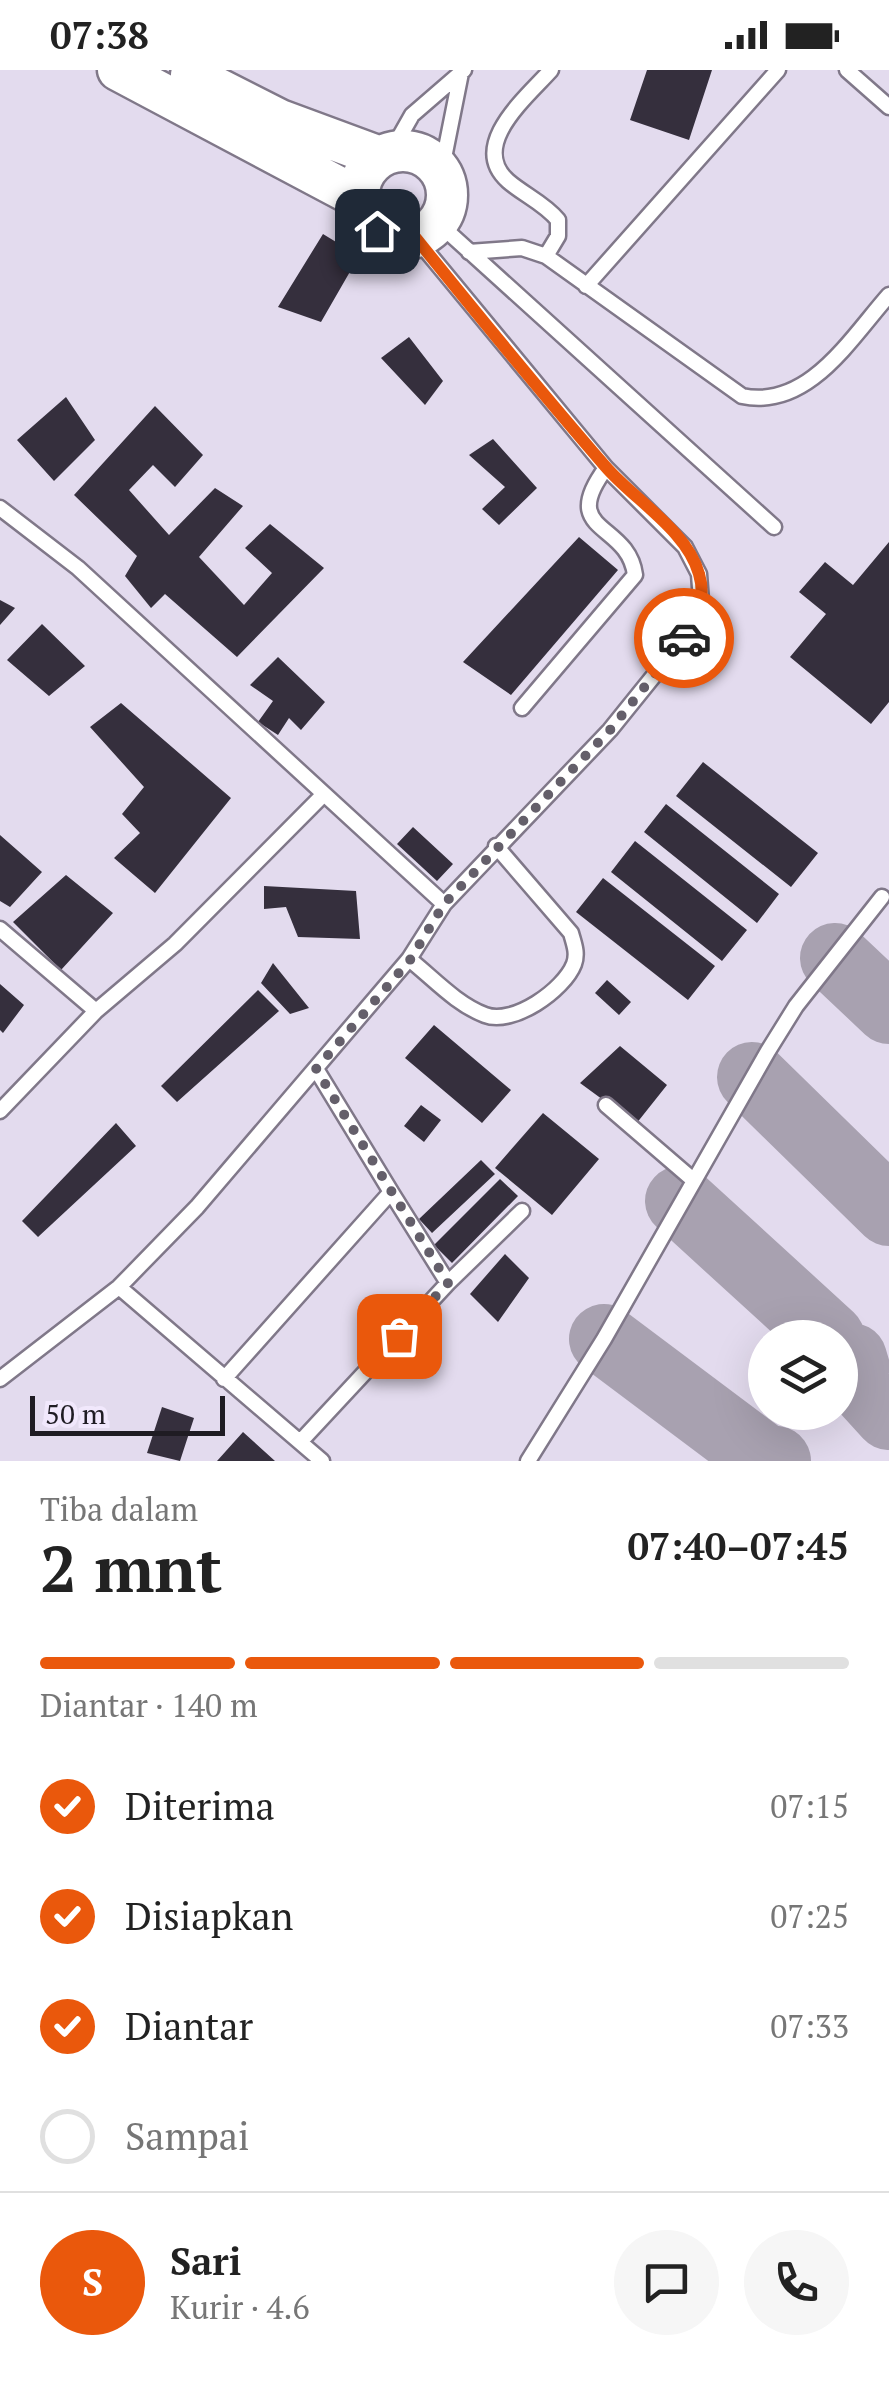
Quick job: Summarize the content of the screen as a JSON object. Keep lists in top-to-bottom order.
{
  "scale_bar": "50 m",
  "page": {
    "status": "07:38",
    "scale": "50 m",
    "heading": ["2 mnt", "Tiba dalam", "07:40–07:45"],
    "panel": ["Sari", "Kurir · 4.6"],
    "bar": "Diantar · 140 m",
    "list": [
      ["Diterima", "07:15"],
      ["Disiapkan", "07:25"],
      ["Diantar", "07:33"],
      "Sampai"
    ],
    "round": "S"
  }
}
